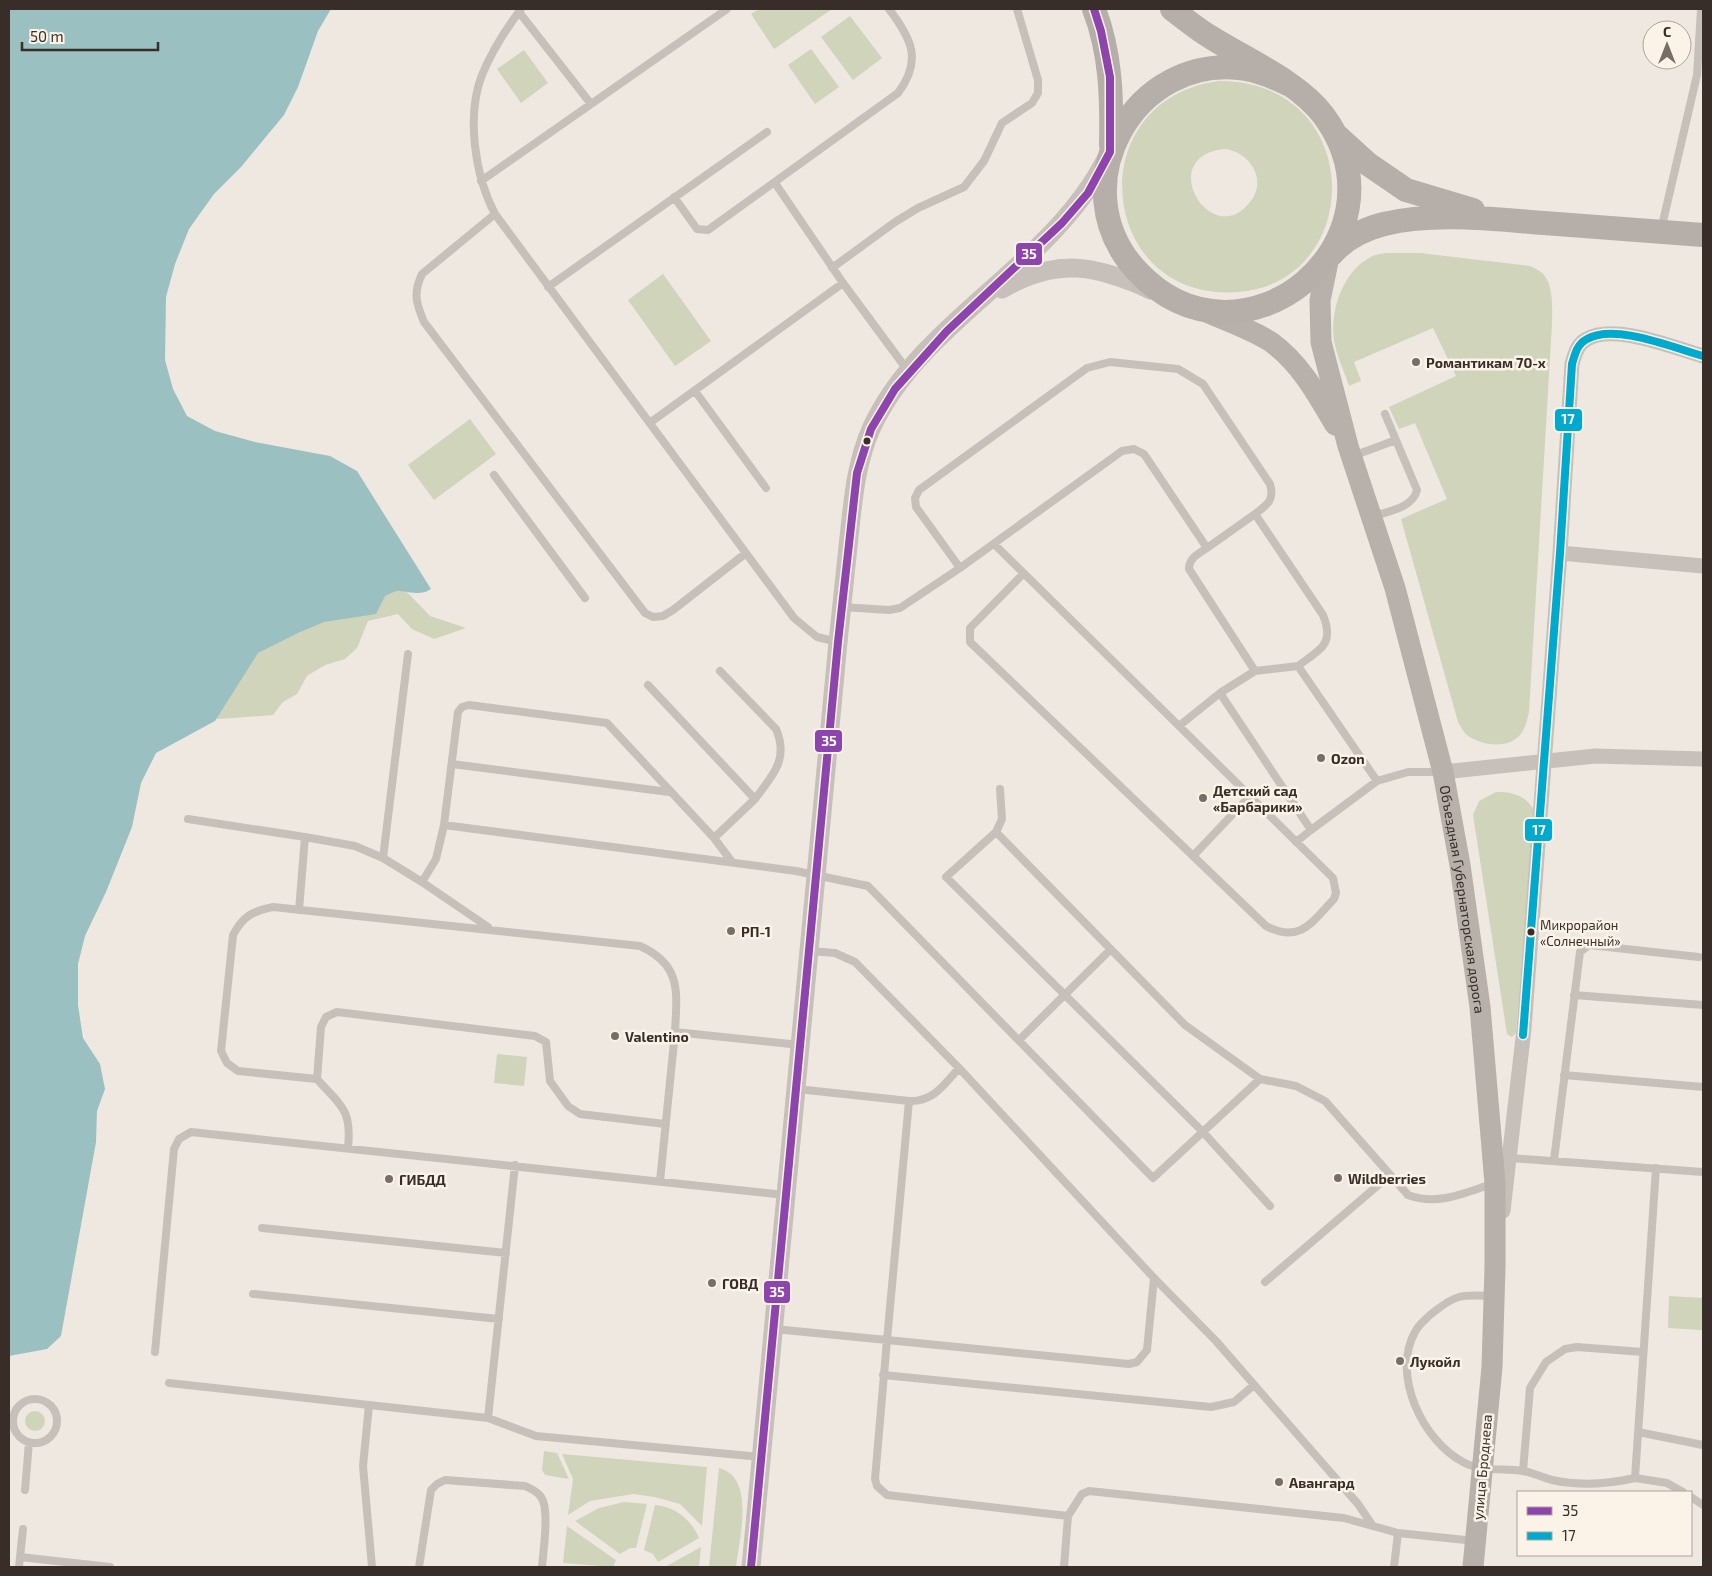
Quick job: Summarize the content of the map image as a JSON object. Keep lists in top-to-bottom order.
{
  "streets": {
    "main road": ["Объездная Губернаторская дорога", "улица Броднева"]
  },
  "crossings": [
    ["Объездная Губернаторская дорога", "улица Броднева"]
  ],
  "places": [
    "Романтикам 70-х",
    "Ozon",
    "Детский сад «Барбарики»",
    "РП-1",
    "Микрорайон «Солнечный»",
    "Valentino",
    "Wildberries",
    "ГИБДД",
    "ГОВД",
    "Лукойл",
    "Авангард"
  ],
  "lines": ["transit line 35", "transit line 17"],
  "legend": ["35", "17"],
  "scale_bar": "50 m",
  "north": "top"
}
